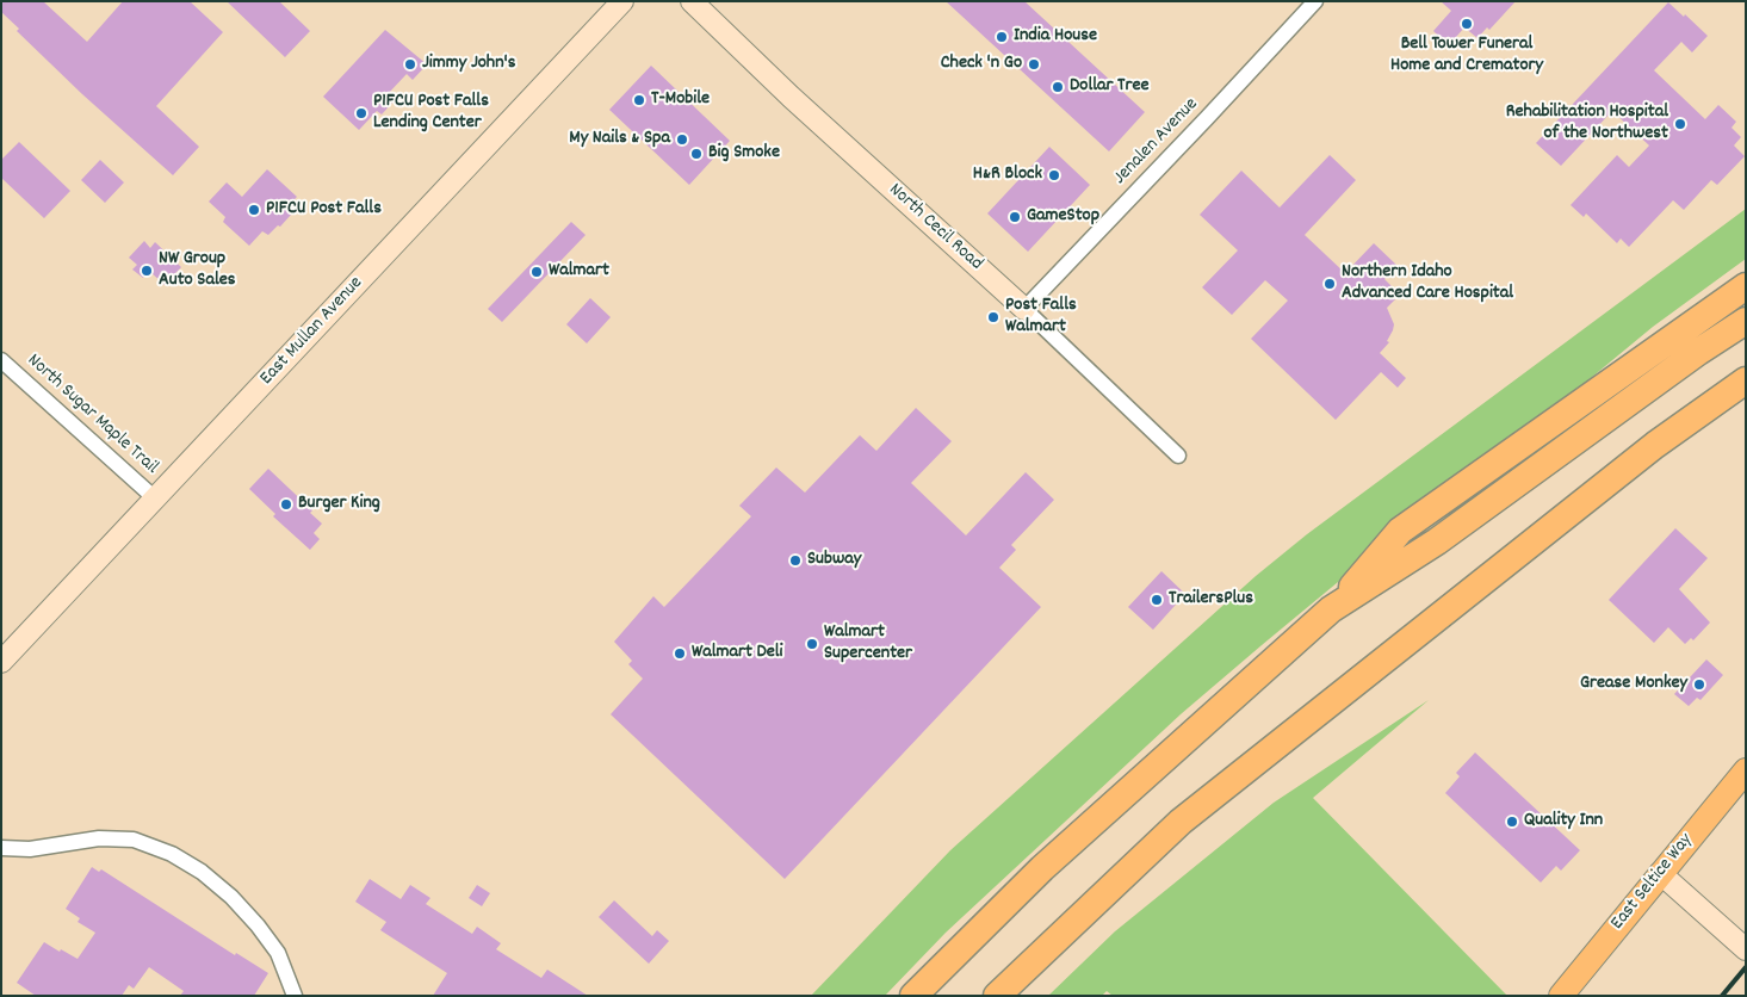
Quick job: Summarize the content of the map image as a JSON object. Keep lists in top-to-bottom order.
{
  "streets": {
    "main road": ["North Cecil Road", "East Mullan Avenue", "East Seltice Way"],
    "street": ["Jenalen Avenue", "North Sugar Maple Trail"]
  },
  "crossings": [
    ["Jenalen Avenue", "North Cecil Road"],
    ["East Mullan Avenue", "North Sugar Maple Trail"]
  ],
  "places": [
    "Bell Tower Funeral Home and Crematory",
    "India House",
    "Jimmy John's",
    "Check 'n Go",
    "Dollar Tree",
    "T-Mobile",
    "P1FCU Post Falls Lending Center",
    "Rehabilitation Hospital of the Northwest",
    "My Nails & Spa",
    "Big Smoke",
    "H&R Block",
    "P1FCU Post Falls",
    "GameStop",
    "NW Group Auto Sales",
    "Walmart",
    "Northern Idaho Advanced Care Hospital",
    "Post Falls Walmart",
    "Burger King",
    "Subway",
    "TrailersPlus",
    "Walmart Supercenter",
    "Walmart Deli",
    "Grease Monkey",
    "Quality Inn"
  ]
}
